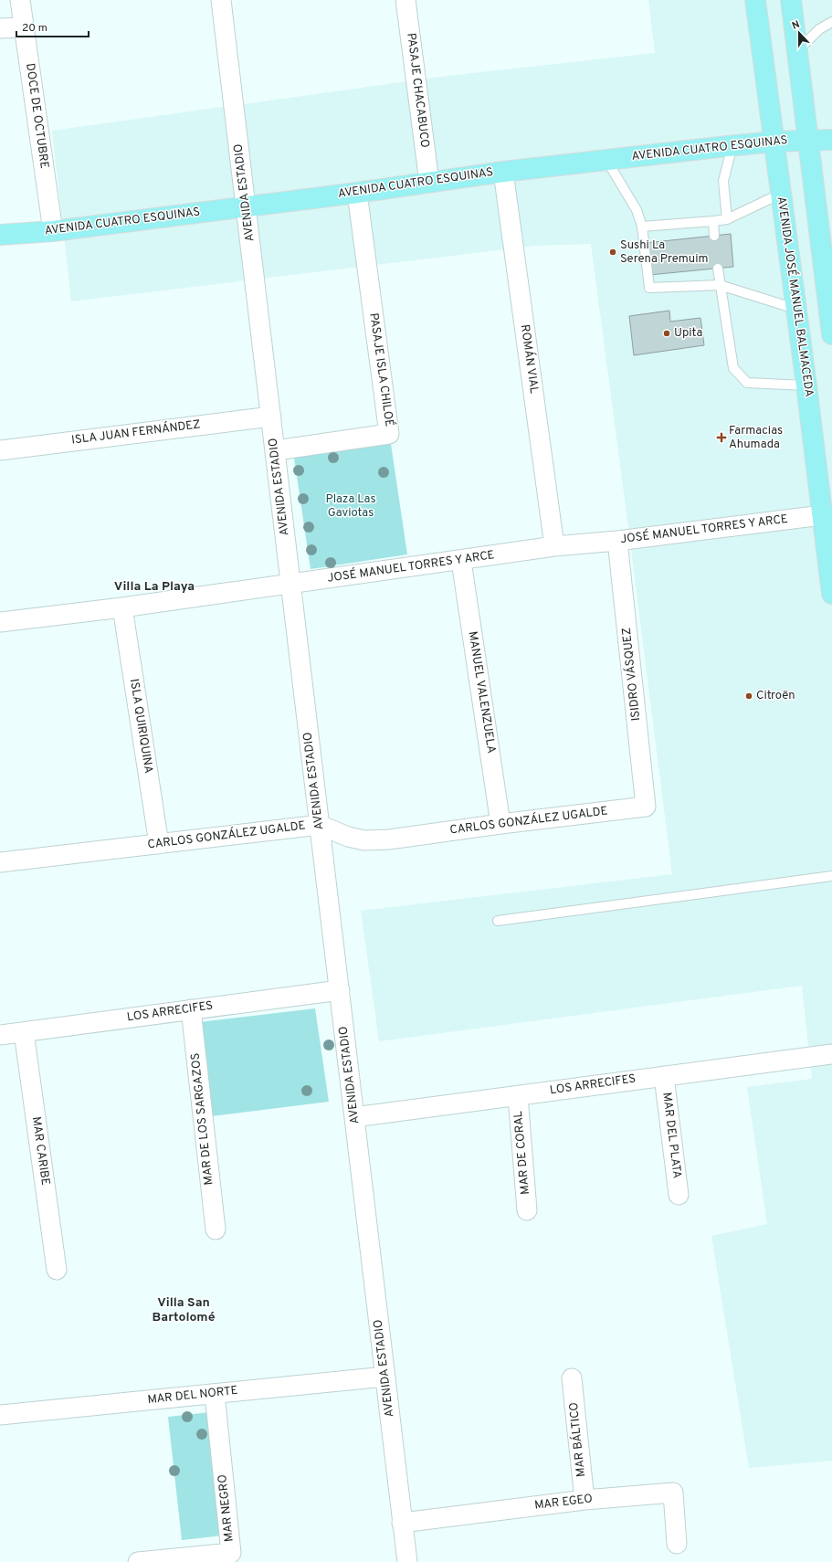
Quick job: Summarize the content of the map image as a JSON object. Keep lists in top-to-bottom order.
{
  "streets": {
    "main road": ["AVENIDA CUATRO ESQUINAS", "AVENIDA JOSÉ MANUEL BALMACEDA"],
    "street": [
      "PASAJE CHACABUCO",
      "DOCE DE OCTUBRE",
      "AVENIDA ESTADIO",
      "ROMÁN VIAL",
      "PASAJE ISLA CHILOÉ",
      "ISLA JUAN FERNÁNDEZ",
      "JOSÉ MANUEL TORRES Y ARCE",
      "ISIDRO VÁSQUEZ",
      "MANUEL VALENZUELA",
      "ISLA QUIRIQUINA",
      "CARLOS GONZÁLEZ UGALDE",
      "LOS ARRECIFES",
      "MAR DE LOS SARGAZOS",
      "MAR DEL PLATA",
      "MAR CARIBE",
      "MAR DE CORAL",
      "MAR DEL NORTE",
      "MAR BÁLTICO",
      "MAR EGEO",
      "MAR NEGRO"
    ]
  },
  "crossings": [
    ["PASAJE CHACABUCO", "AVENIDA CUATRO ESQUINAS"],
    ["DOCE DE OCTUBRE", "AVENIDA CUATRO ESQUINAS"],
    ["AVENIDA CUATRO ESQUINAS", "AVENIDA ESTADIO"],
    ["AVENIDA CUATRO ESQUINAS", "AVENIDA JOSÉ MANUEL BALMACEDA"],
    ["AVENIDA CUATRO ESQUINAS", "ROMÁN VIAL"],
    ["AVENIDA CUATRO ESQUINAS", "PASAJE ISLA CHILOÉ"],
    ["AVENIDA ESTADIO", "PASAJE ISLA CHILOÉ"],
    ["AVENIDA ESTADIO", "ISLA JUAN FERNÁNDEZ"],
    ["AVENIDA ESTADIO", "JOSÉ MANUEL TORRES Y ARCE"],
    ["AVENIDA ESTADIO", "CARLOS GONZÁLEZ UGALDE"],
    ["AVENIDA ESTADIO", "LOS ARRECIFES"],
    ["AVENIDA ESTADIO", "MAR DEL NORTE"],
    ["AVENIDA ESTADIO", "MAR EGEO"],
    ["AVENIDA JOSÉ MANUEL BALMACEDA", "JOSÉ MANUEL TORRES Y ARCE"],
    ["ROMÁN VIAL", "JOSÉ MANUEL TORRES Y ARCE"],
    ["JOSÉ MANUEL TORRES Y ARCE", "ISIDRO VÁSQUEZ"],
    ["JOSÉ MANUEL TORRES Y ARCE", "MANUEL VALENZUELA"],
    ["JOSÉ MANUEL TORRES Y ARCE", "ISLA QUIRIQUINA"],
    ["ISIDRO VÁSQUEZ", "CARLOS GONZÁLEZ UGALDE"],
    ["MANUEL VALENZUELA", "CARLOS GONZÁLEZ UGALDE"],
    ["ISLA QUIRIQUINA", "CARLOS GONZÁLEZ UGALDE"],
    ["LOS ARRECIFES", "MAR DE LOS SARGAZOS"],
    ["LOS ARRECIFES", "MAR DEL PLATA"],
    ["LOS ARRECIFES", "MAR CARIBE"],
    ["LOS ARRECIFES", "MAR DE CORAL"],
    ["MAR DEL NORTE", "MAR NEGRO"],
    ["MAR BÁLTICO", "MAR EGEO"]
  ],
  "districts": ["Villa La Playa", "Villa San Bartolomé"],
  "parks": ["Plaza Las Gaviotas"],
  "places": {
    "other": ["Sushi La Serena Premuim", "Upita", "Citroën"],
    "health": ["Farmacias Ahumada"]
  },
  "scale_bar": "20 m",
  "north": "top"
}
